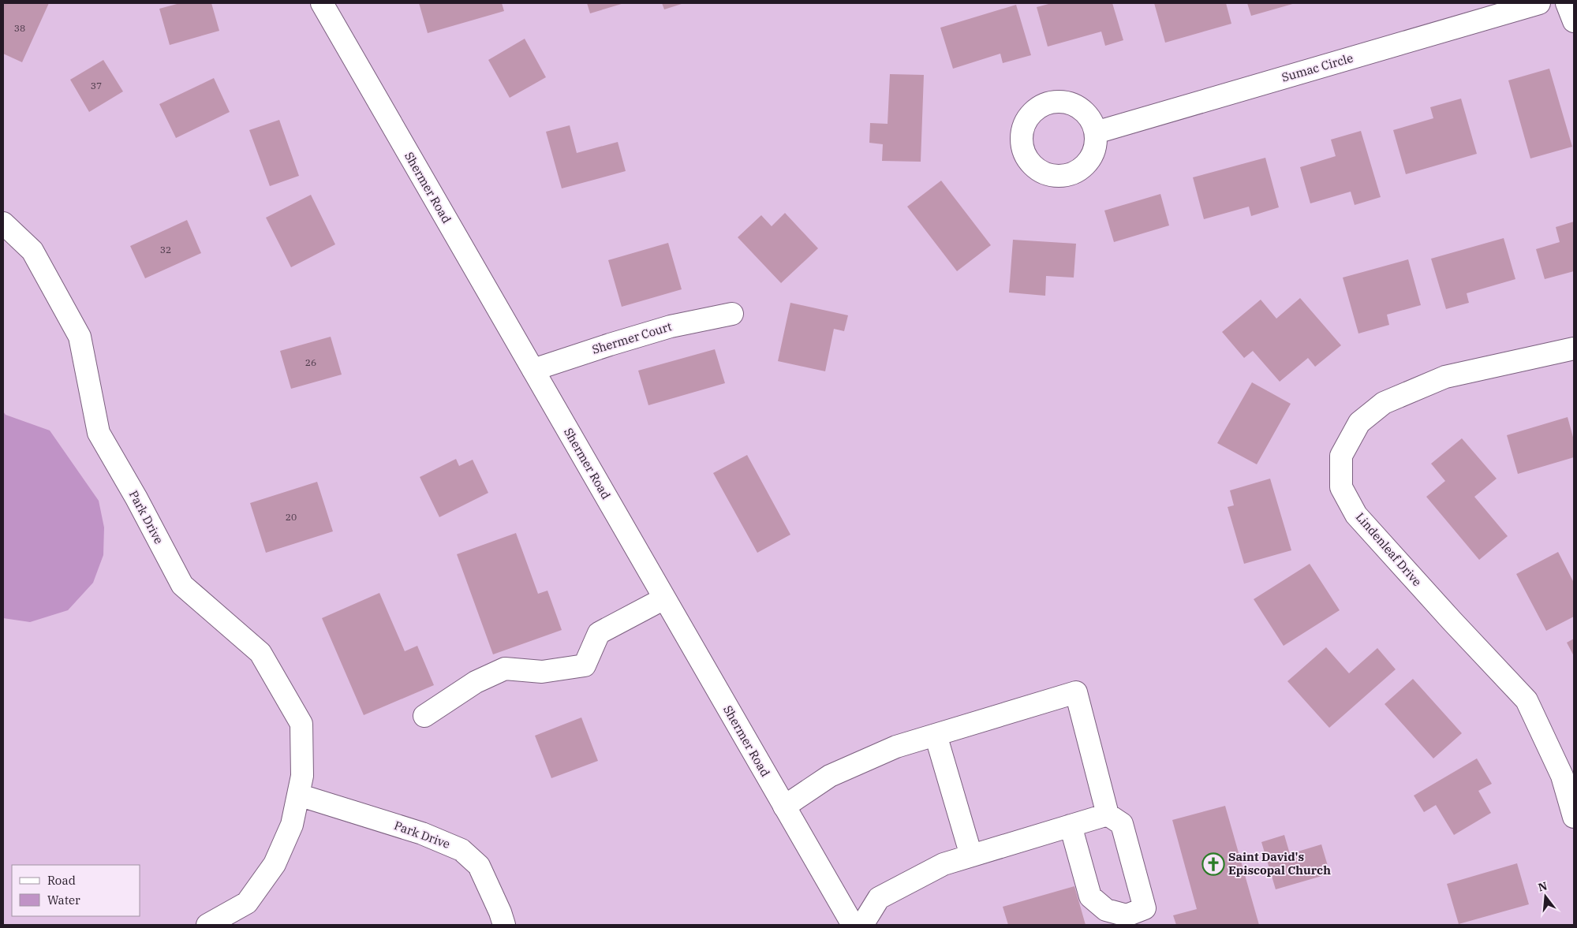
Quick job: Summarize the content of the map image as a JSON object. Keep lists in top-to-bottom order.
{
  "streets": {
    "street": [
      "Sumac Circle",
      "Shermer Road",
      "Shermer Court",
      "Park Drive",
      "Lindenleaf Drive"
    ]
  },
  "crossings": [
    ["Shermer Road", "Shermer Court"]
  ],
  "places": {
    "church": ["Saint David's Episcopal Church"]
  },
  "house_numbers": [
    "38",
    "37",
    "32",
    "26",
    "20"
  ],
  "legend": ["Road", "Water"],
  "north": "top"
}
